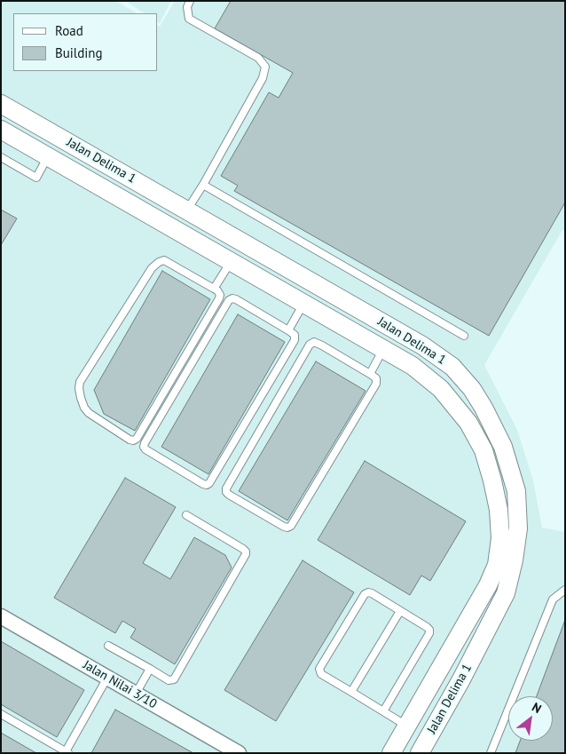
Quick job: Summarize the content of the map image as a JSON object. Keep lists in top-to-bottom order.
{
  "streets": {
    "street": ["Jalan Delima 1", "Jalan Nilai 3/10"]
  },
  "legend": ["Road", "Building"],
  "north": "top right"
}
